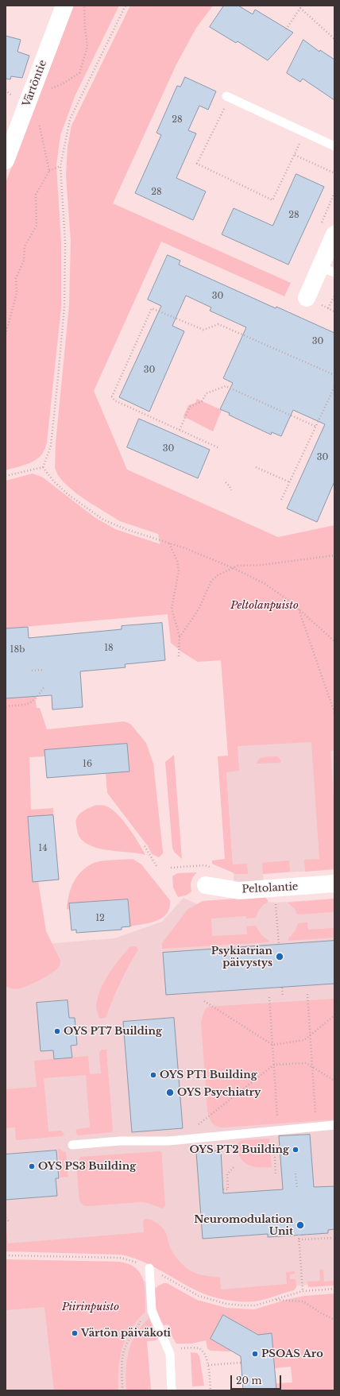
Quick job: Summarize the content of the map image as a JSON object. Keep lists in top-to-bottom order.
{
  "streets": {
    "street": ["Värtöntie", "Peltolantie"]
  },
  "parks": ["Peltolanpuisto", "Piirinpuisto"],
  "places": [
    "Psykiatrian päivystys",
    "OYS PT7 Building",
    "OYS PT1 Building",
    "OYS Psychiatry",
    "OYS PT2 Building",
    "OYS PS3 Building",
    "Neuromodulation Unit",
    "Värtön päiväkoti",
    "PSOAS Aro"
  ],
  "house_numbers": [
    "28",
    "28",
    "28",
    "30",
    "30",
    "30",
    "30",
    "30",
    "18",
    "18b",
    "16",
    "14",
    "12"
  ],
  "scale_bar": "20 m"
}
